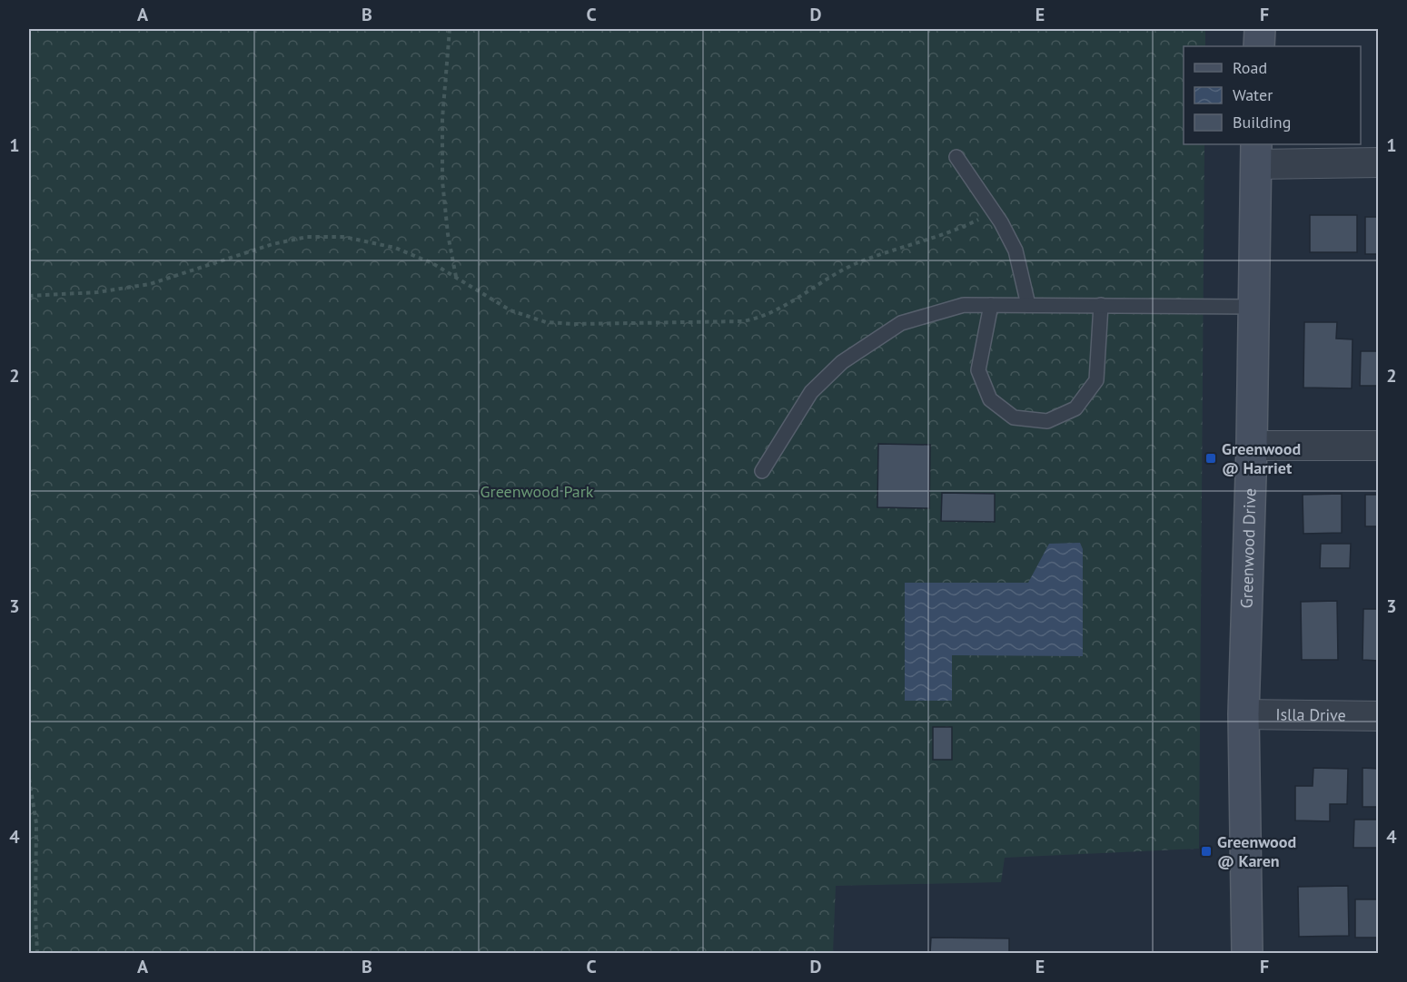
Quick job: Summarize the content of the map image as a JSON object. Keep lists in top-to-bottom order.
{
  "streets": {
    "main road": ["Greenwood Drive"],
    "street": ["Islla Drive"]
  },
  "crossings": [
    ["Greenwood Drive", "Islla Drive"]
  ],
  "parks": ["Greenwood Park"],
  "places": {
    "transit": ["Greenwood @ Harriet", "Greenwood @ Karen"]
  },
  "legend": ["Road", "Water", "Building"],
  "grid": {
    "columns": [
      "A",
      "B",
      "C",
      "D",
      "E",
      "F"
    ],
    "rows": [
      "1",
      "2",
      "3",
      "4"
    ]
  }
}
